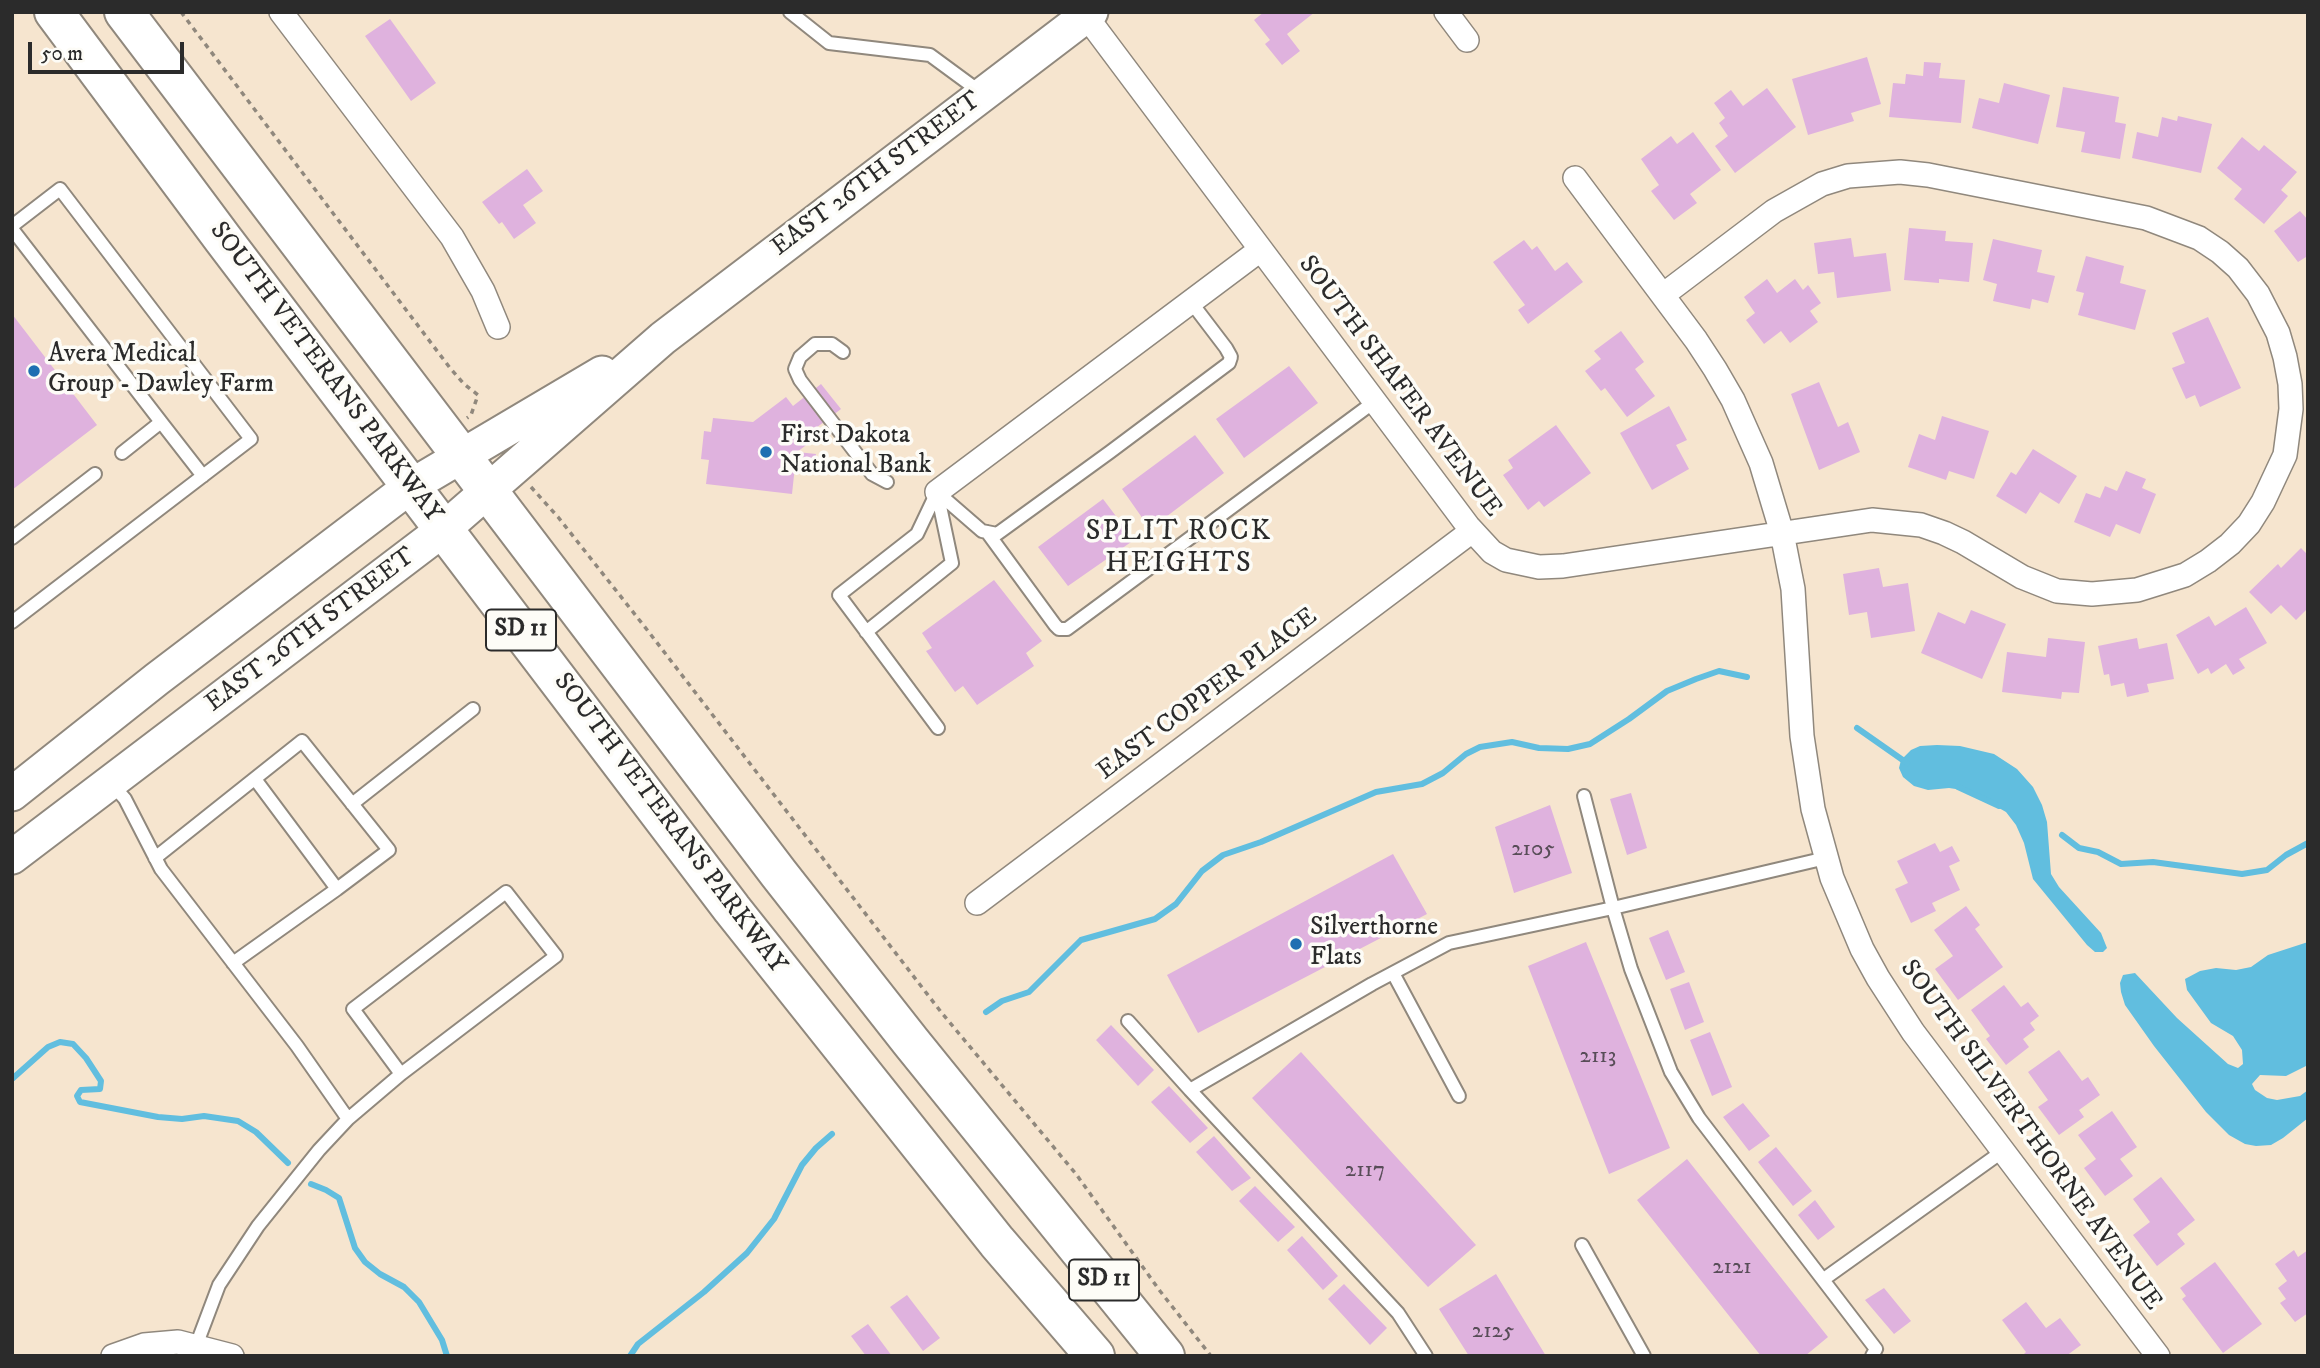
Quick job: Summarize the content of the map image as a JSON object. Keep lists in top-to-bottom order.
{
  "streets": {
    "highway": ["SOUTH VETERANS PARKWAY", "SD 11"],
    "main road": ["EAST 26TH STREET"],
    "street": ["SOUTH SHAFER AVENUE", "EAST COPPER PLACE", "SOUTH SILVERTHORNE AVENUE"]
  },
  "crossings": [
    ["EAST 26TH STREET", "SOUTH VETERANS PARKWAY"],
    ["EAST 26TH STREET", "SOUTH SHAFER AVENUE"],
    ["EAST 26TH STREET", "SD 11"],
    ["SOUTH SHAFER AVENUE", "EAST COPPER PLACE"],
    ["SOUTH SHAFER AVENUE", "SOUTH SILVERTHORNE AVENUE"]
  ],
  "districts": ["SPLIT ROCK HEIGHTS"],
  "places": ["Avera Medical Group - Dawley Farm", "First Dakota National Bank", "Silverthorne Flats"],
  "house_numbers": [
    "2105",
    "2113",
    "2117",
    "2121",
    "2125"
  ],
  "scale_bar": "50 m"
}
